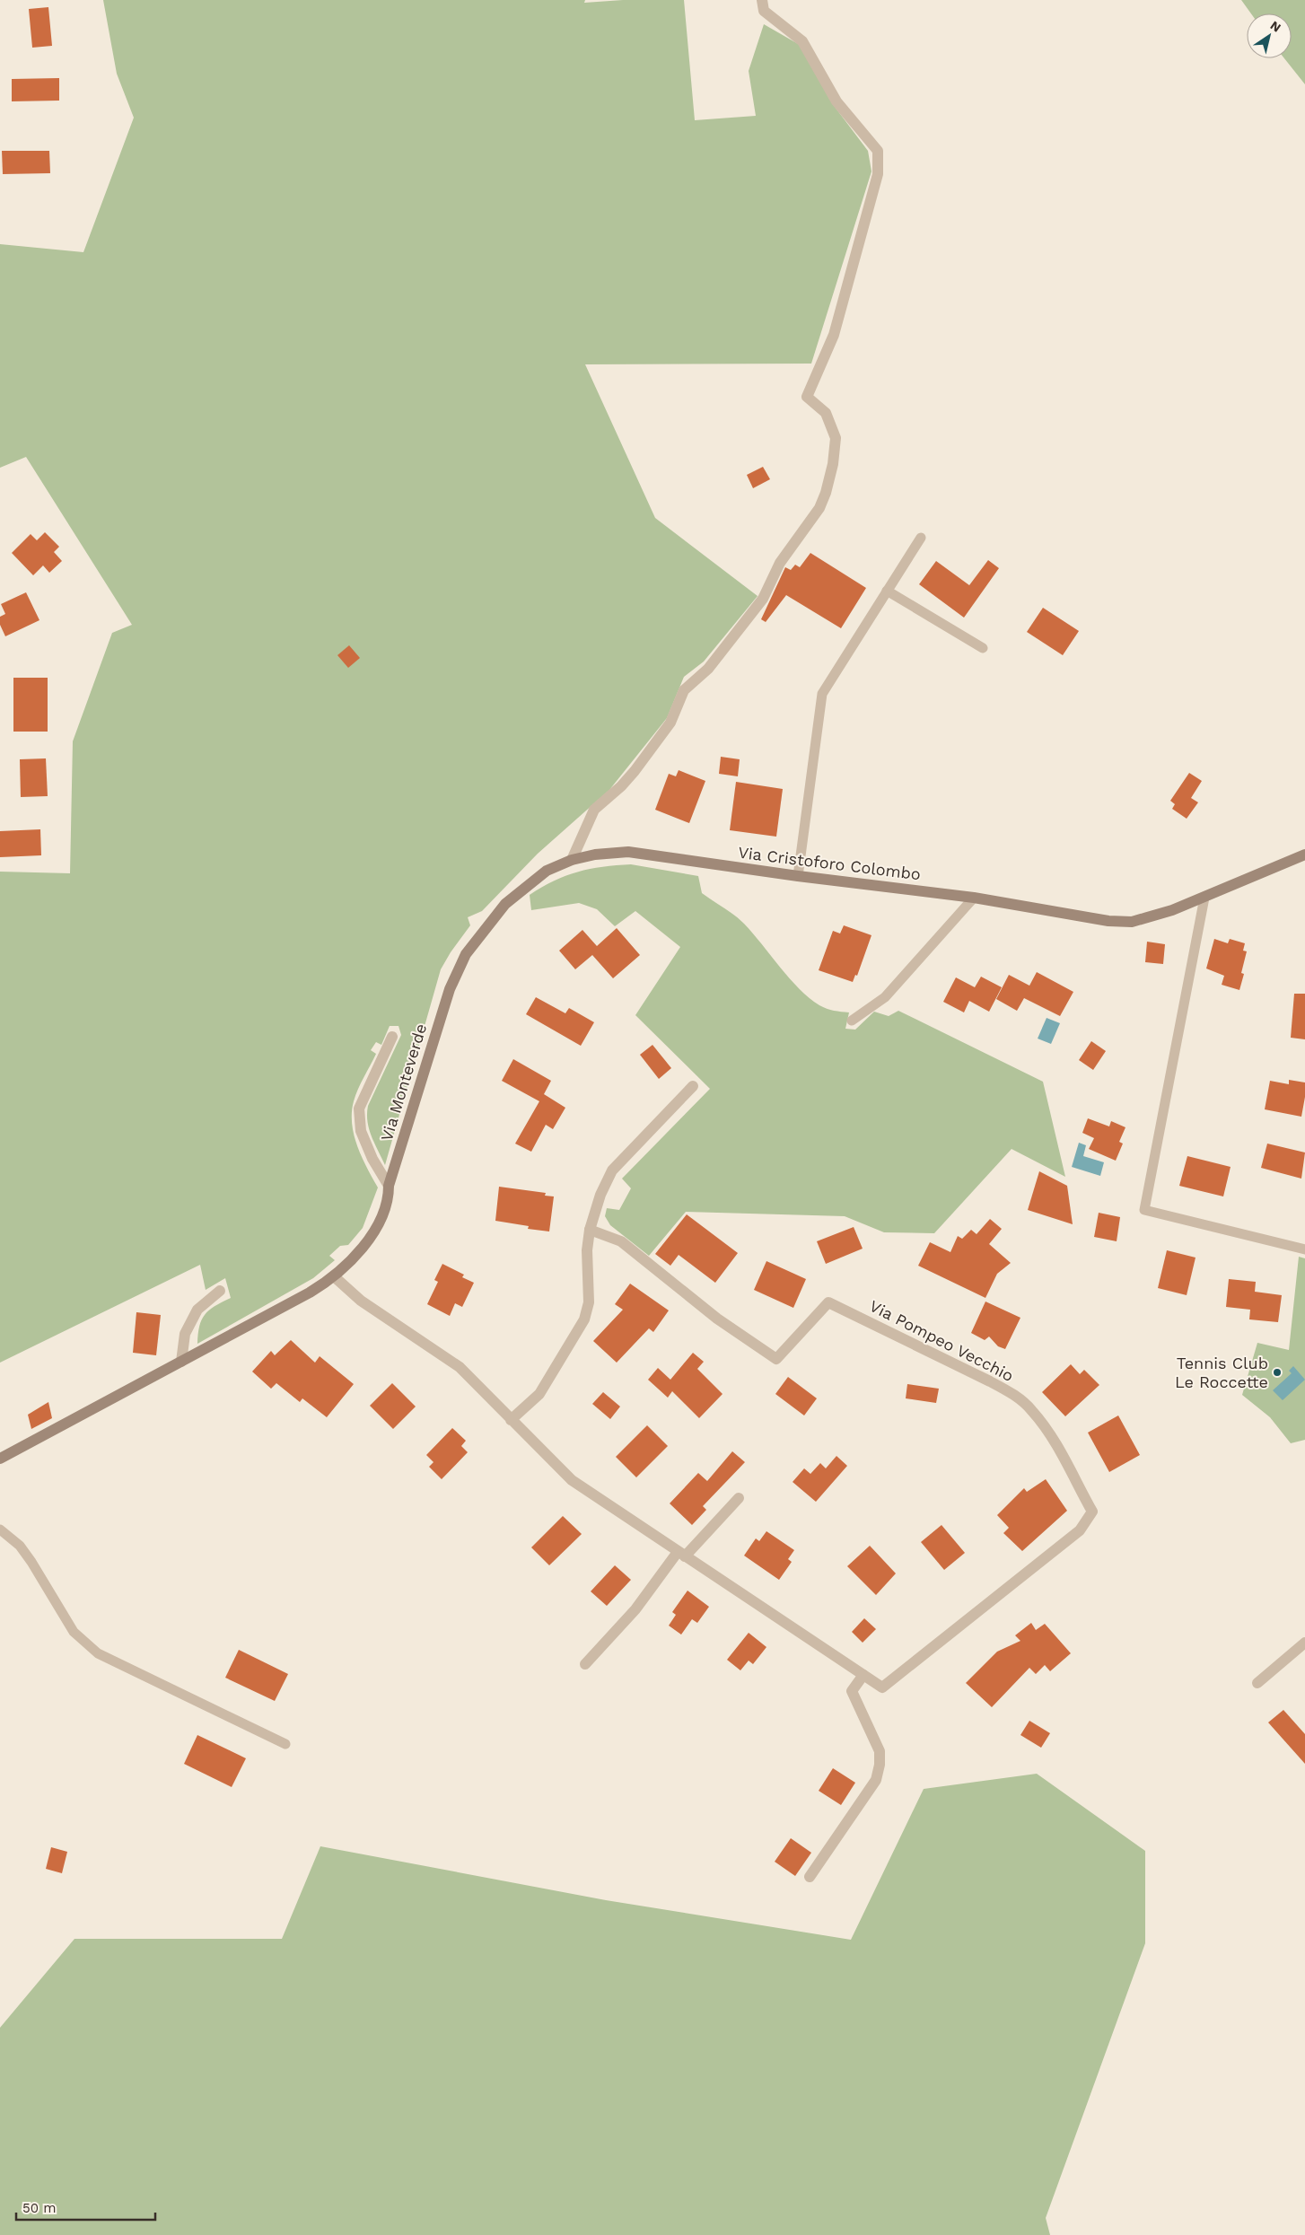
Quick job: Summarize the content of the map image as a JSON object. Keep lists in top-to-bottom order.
{
  "streets": {
    "street": ["Via Cristoforo Colombo", "Via Monteverde", "Via Pompeo Vecchio"]
  },
  "crossings": [
    ["Via Cristoforo Colombo", "Via Monteverde"],
    ["Via Monteverde", "Via Pompeo Vecchio"]
  ],
  "places": ["Tennis Club Le Roccette"],
  "scale_bar": "50 m",
  "north": "top right"
}
